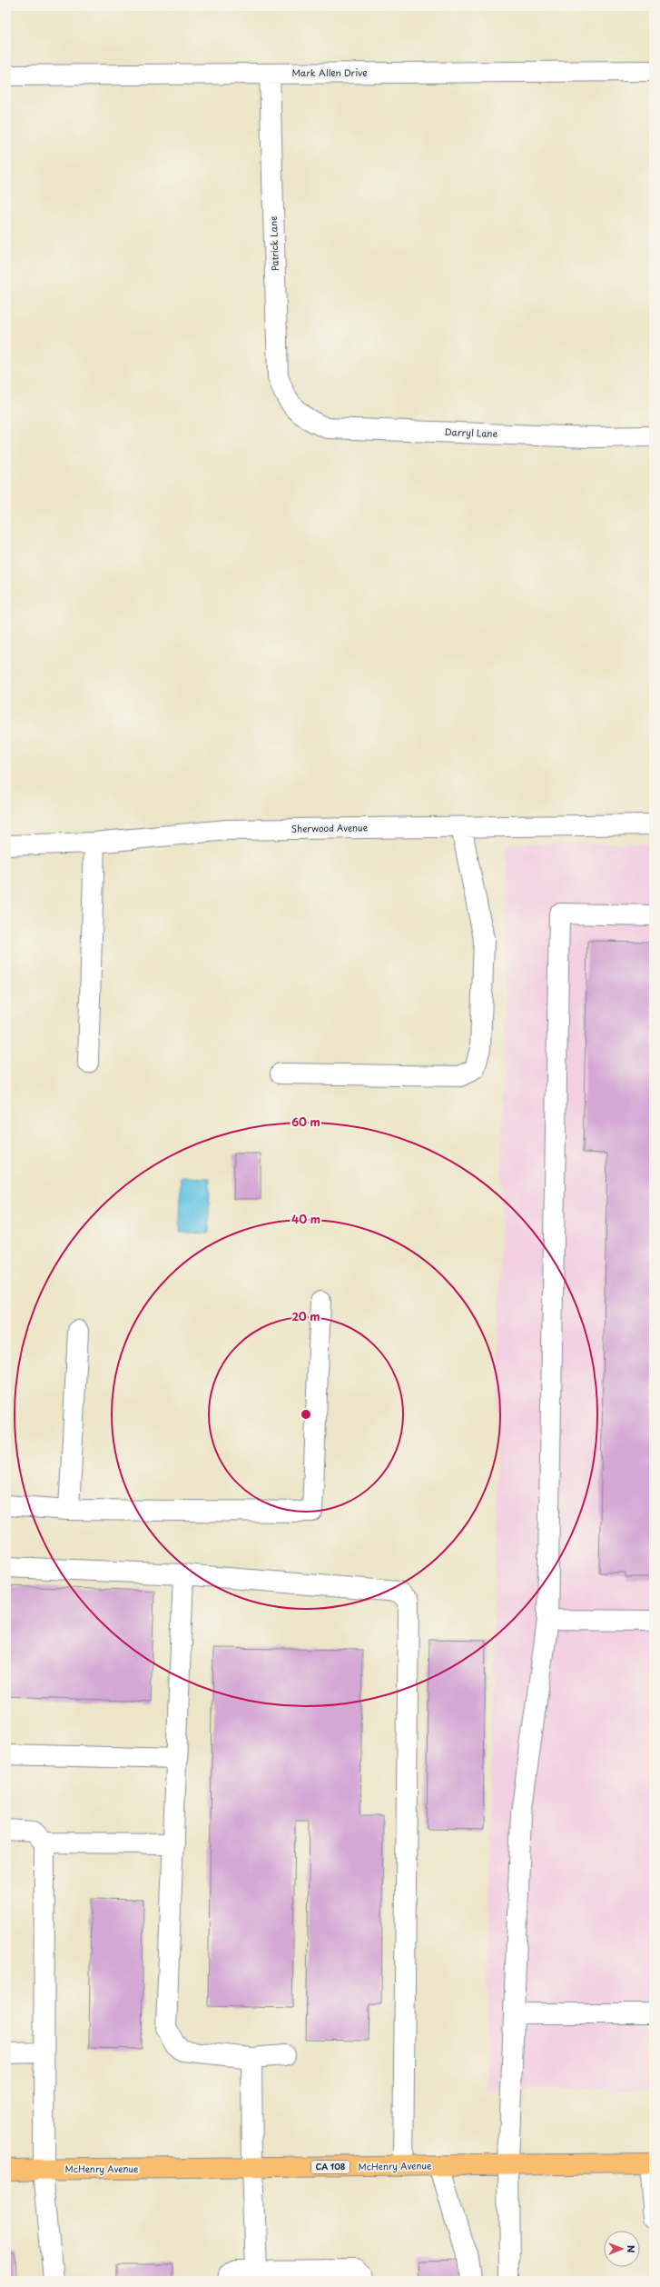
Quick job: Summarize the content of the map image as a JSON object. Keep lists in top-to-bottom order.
{
  "streets": {
    "main road": ["McHenry Avenue", "CA 108"],
    "street": [
      "Mark Allen Drive",
      "Patrick Lane",
      "Darryl Lane",
      "Sherwood Avenue"
    ]
  },
  "crossings": [
    ["Mark Allen Drive", "Patrick Lane"],
    ["Patrick Lane", "Darryl Lane"]
  ],
  "north": "right",
  "rings": ["60 m", "40 m", "20 m"]
}
